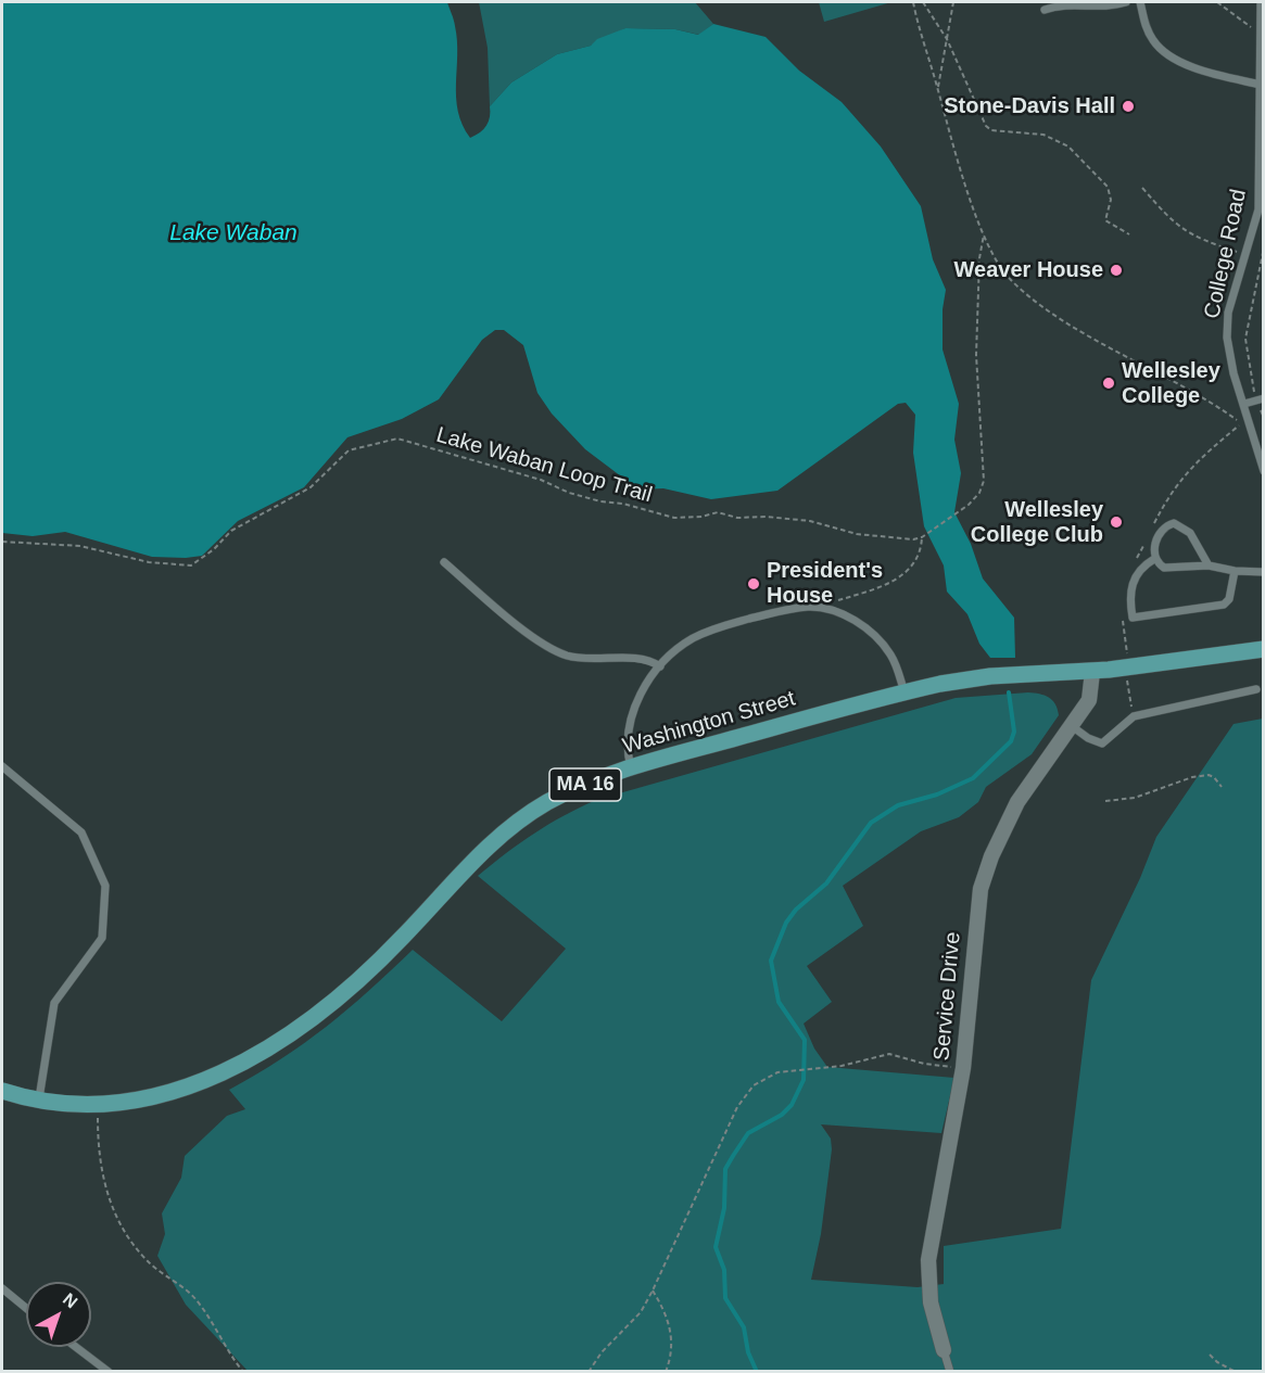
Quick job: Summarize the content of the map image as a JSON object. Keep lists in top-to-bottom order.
{
  "streets": {
    "main road": ["Washington Street", "MA 16"],
    "street": ["Service Drive"],
    "lane": ["College Road"],
    "path": ["Lake Waban Loop Trail"]
  },
  "crossings": [
    ["Washington Street", "Service Drive"]
  ],
  "water": ["Lake Waban"],
  "places": [
    "Stone-Davis Hall",
    "Weaver House",
    "Wellesley College",
    "Wellesley College Club",
    "President's House"
  ],
  "north": "top right"
}
